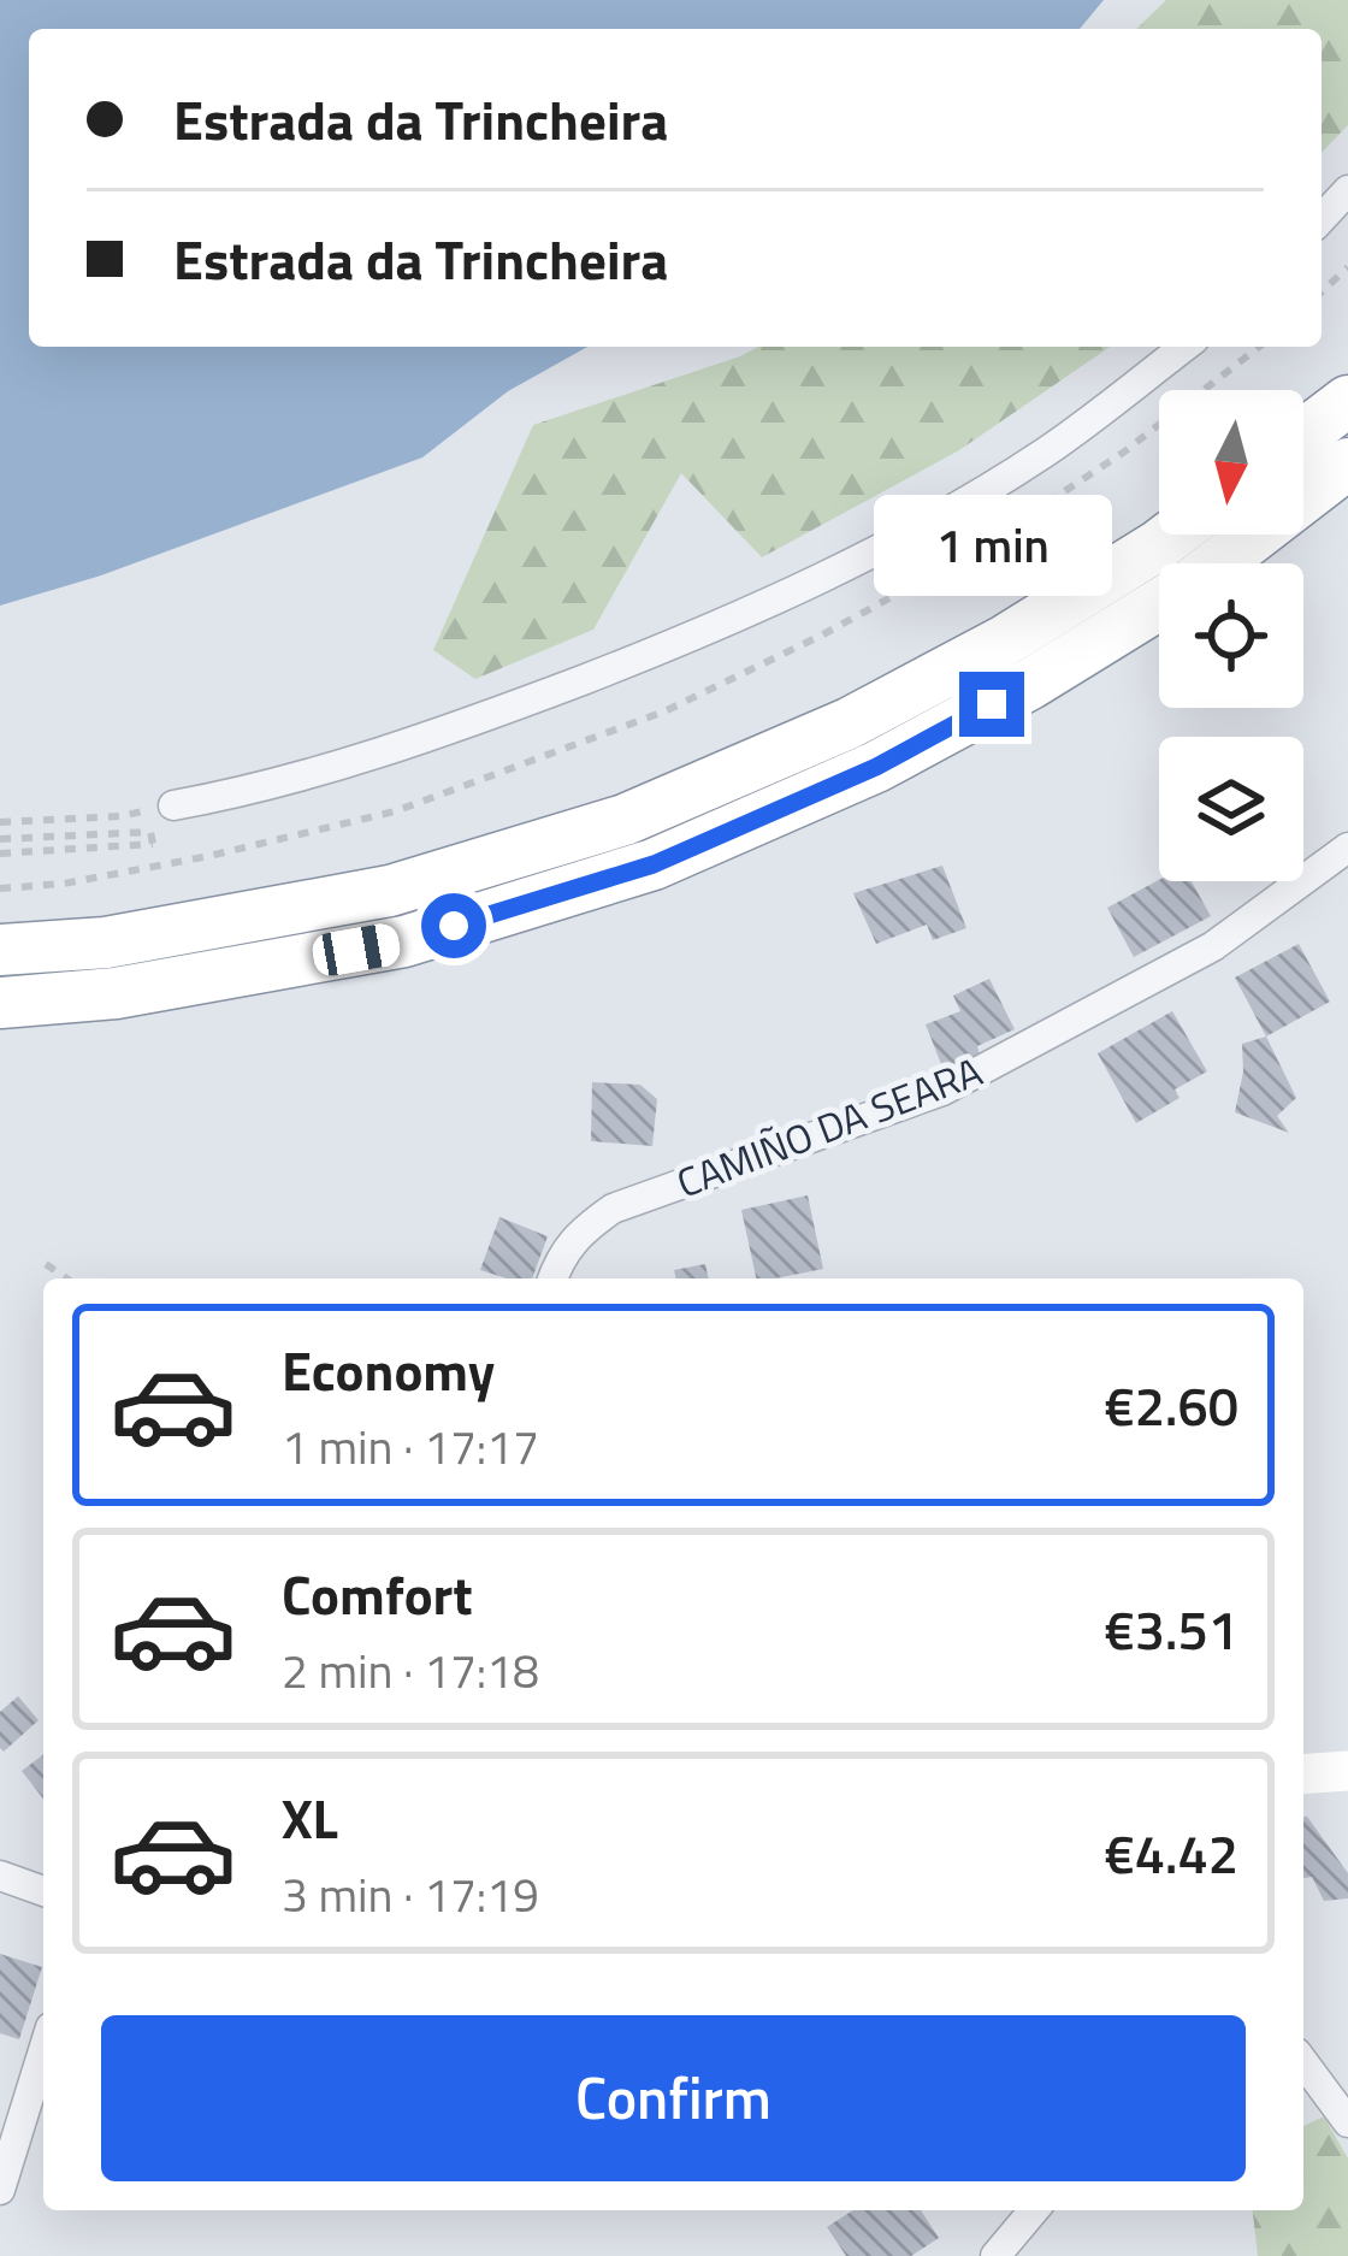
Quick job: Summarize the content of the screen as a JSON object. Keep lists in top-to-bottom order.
{
  "streets": {
    "street": ["CAMIÑO DA SEARA"]
  },
  "north": "bottom",
  "page": {
    "banner": ["Estrada da Trincheira", "Estrada da Trincheira"],
    "bubble": "1 min",
    "list": [
      {
        "name": "Economy",
        "note": "1 min · 17:17",
        "value": "€2.60"
      },
      {
        "name": "Comfort",
        "note": "2 min · 17:18",
        "value": "€3.51"
      },
      {
        "name": "XL",
        "note": "3 min · 17:19",
        "value": "€4.42"
      }
    ],
    "buttons": "Confirm"
  }
}
